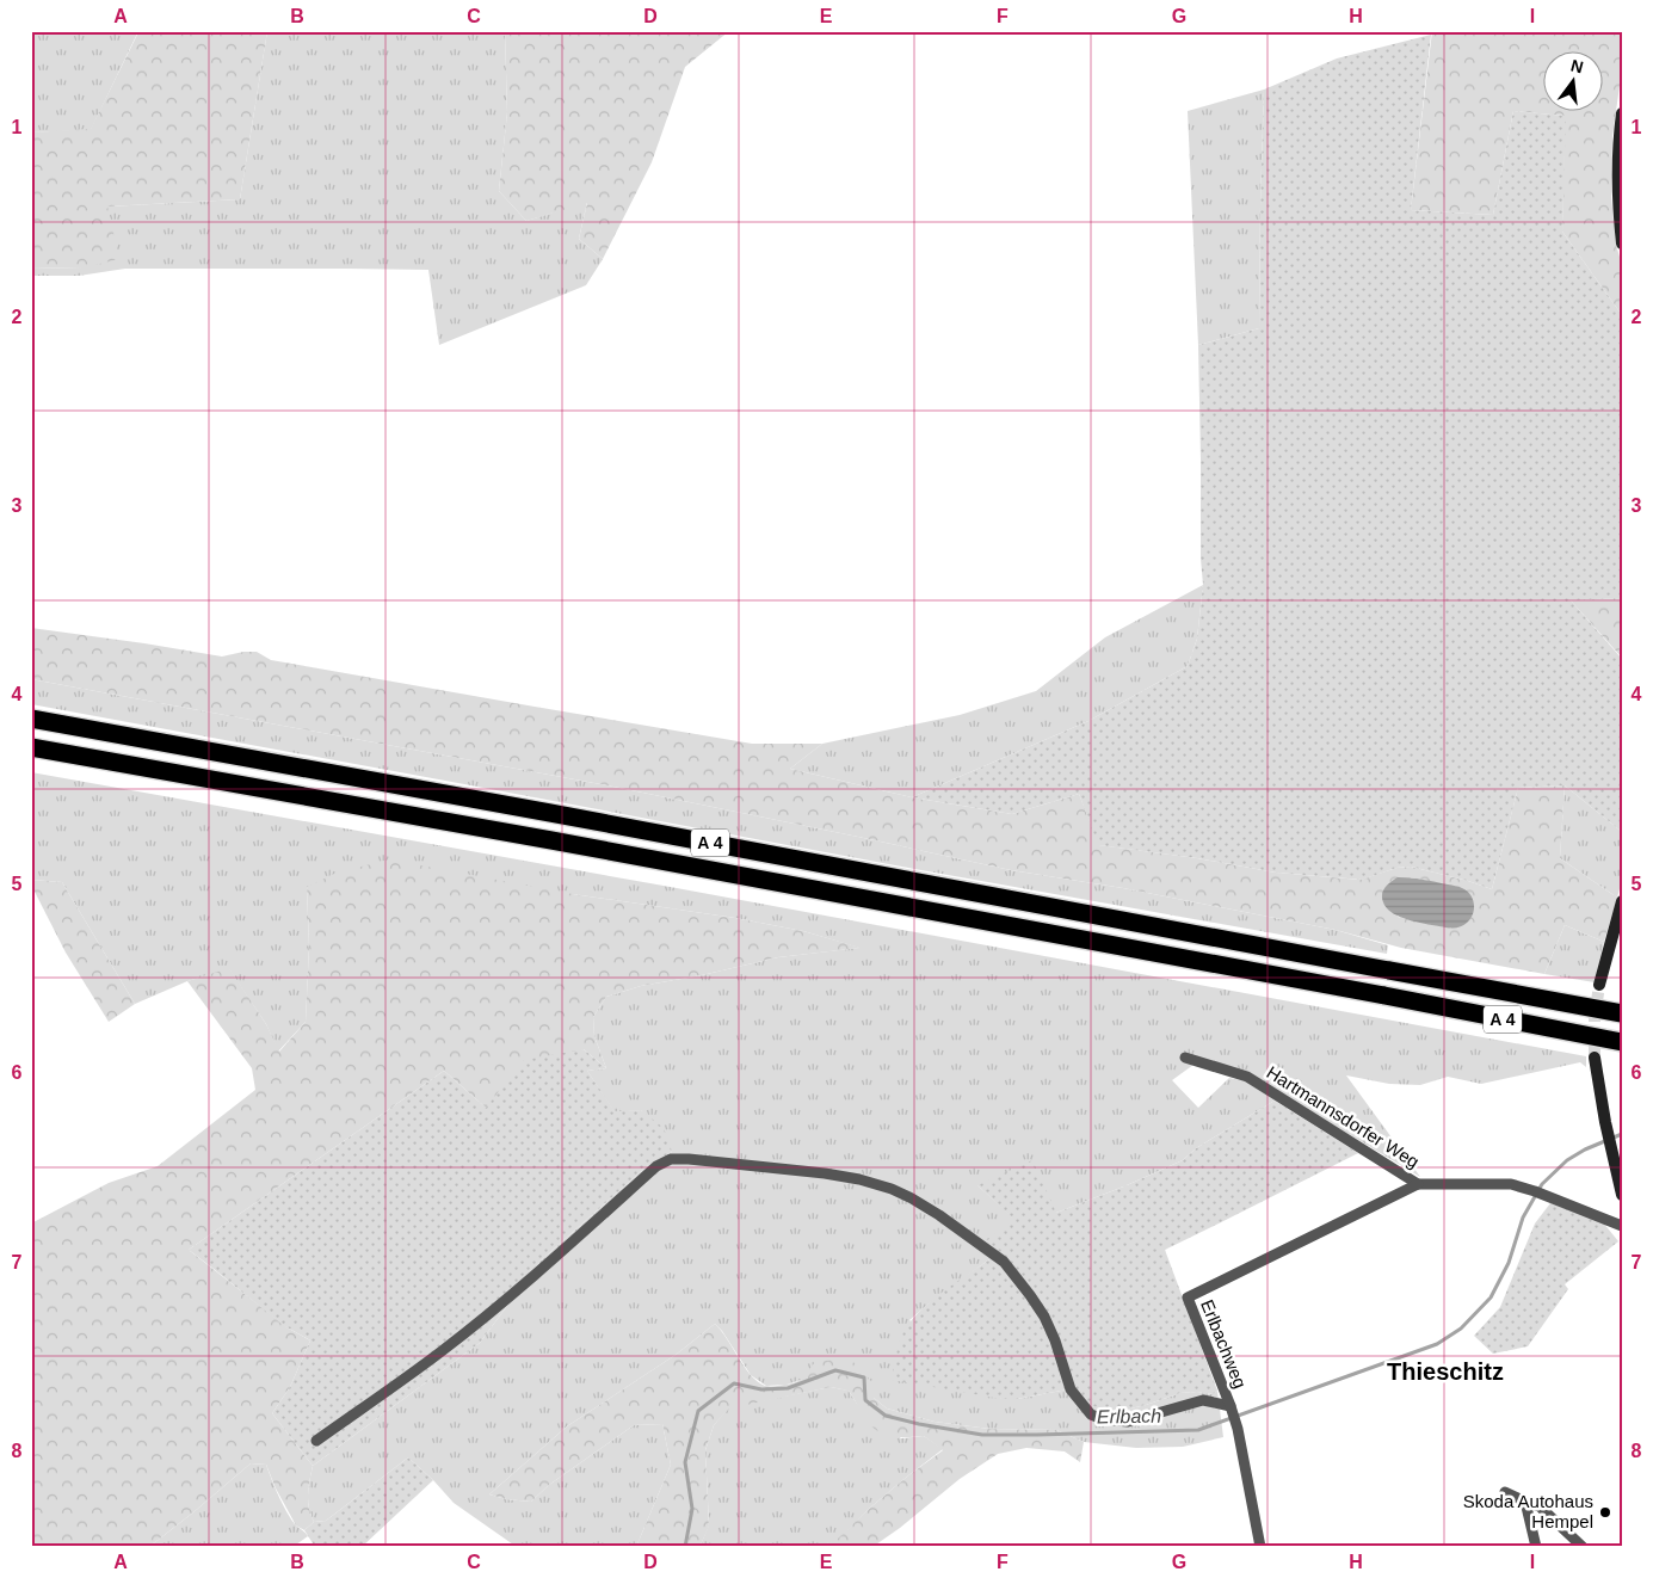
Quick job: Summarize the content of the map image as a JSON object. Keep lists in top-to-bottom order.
{
  "streets": {
    "highway": ["A 4"],
    "street": ["Hartmannsdorfer Weg", "Erlbachweg"]
  },
  "crossings": [
    ["Hartmannsdorfer Weg", "Erlbachweg"]
  ],
  "districts": ["Thieschitz"],
  "water": ["Erlbach"],
  "places": ["Skoda Autohaus Hempel"],
  "north": "top",
  "grid": {
    "columns": [
      "A",
      "B",
      "C",
      "D",
      "E",
      "F",
      "G",
      "H",
      "I"
    ],
    "rows": [
      "1",
      "2",
      "3",
      "4",
      "5",
      "6",
      "7",
      "8"
    ]
  }
}
